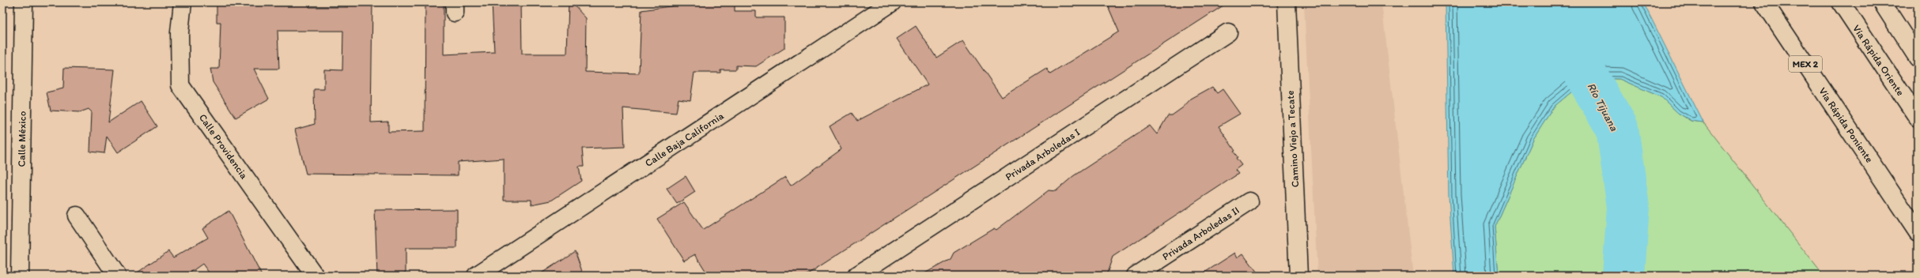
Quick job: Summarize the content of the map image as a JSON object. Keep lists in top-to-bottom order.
{
  "streets": {
    "main road": [
      "Vía Rápida Oriente",
      "MEX 2",
      "Vía Rápida Poniente",
      "Calle México",
      "Calle Baja California",
      "Camino Viejo a Tecate",
      "Calle Providencia",
      "Privada Arboledas I",
      "Privada Arboledas II"
    ]
  },
  "water": ["Río Tijuana"]
}
